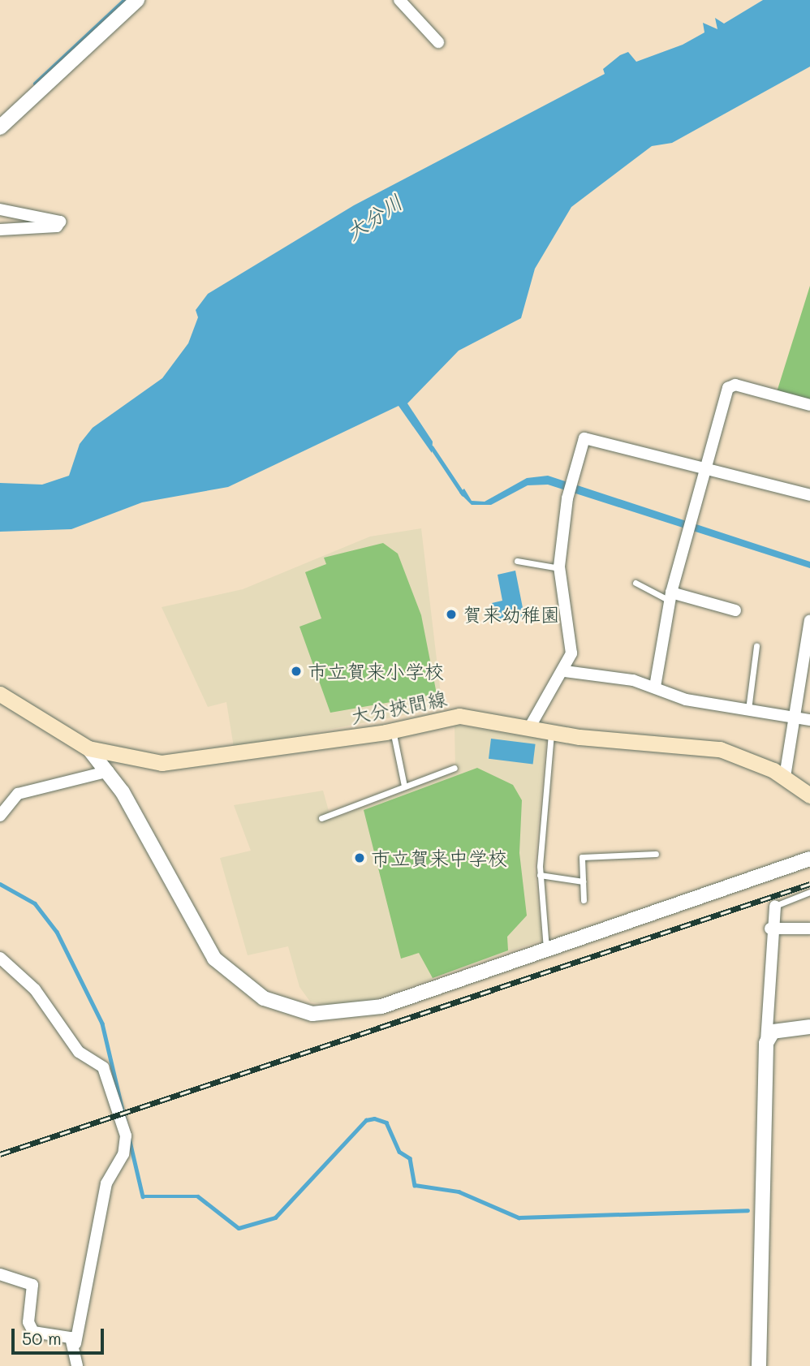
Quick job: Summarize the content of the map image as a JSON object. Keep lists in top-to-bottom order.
{
  "streets": {
    "main road": ["大分挾間線"]
  },
  "water": ["大分川"],
  "places": ["賀来幼稚園", "市立賀来小学校", "市立賀来中学校"],
  "scale_bar": "50 m"
}
